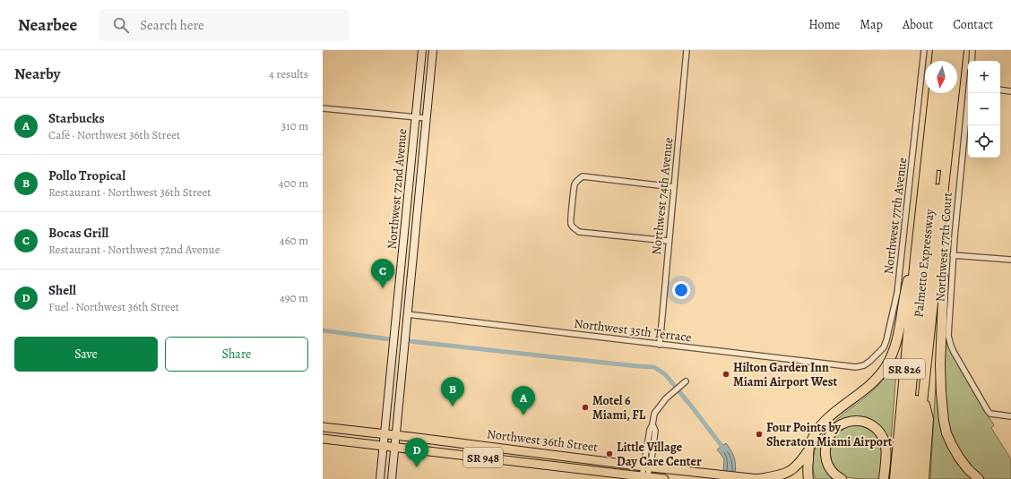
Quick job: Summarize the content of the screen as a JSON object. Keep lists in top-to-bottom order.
{
  "streets": {
    "highway": ["Palmetto Expressway", "SR 826"],
    "main road": ["Northwest 72nd Avenue", "Northwest 36th Street", "SR 948"],
    "street": [
      "Northwest 74th Avenue",
      "Northwest 77th Avenue",
      "Northwest 77th Court",
      "Northwest 35th Terrace"
    ]
  },
  "crossings": [
    ["Northwest 72nd Avenue", "Northwest 35th Terrace"],
    ["Northwest 72nd Avenue", "Northwest 36th Street"],
    ["Northwest 74th Avenue", "Northwest 35th Terrace"],
    ["Northwest 77th Avenue", "Northwest 35th Terrace"]
  ],
  "places": [
    "Hilton Garden Inn Miami Airport West",
    "Motel 6 Miami, FL",
    "Four Points by Sheraton Miami Airport",
    "Little Village Day Care Center"
  ],
  "north": "bottom",
  "page": {
    "header": "Nearbee",
    "search": "Search here",
    "nav": [
      "Home",
      "Map",
      "About",
      "Contact"
    ],
    "heading": ["Nearby", "4 results"],
    "map_buttons": ["+", "−"],
    "list": [
      {
        "mark": "A",
        "name": "Starbucks",
        "note": "Café · Northwest 36th Street",
        "value": "310 m"
      },
      {
        "mark": "B",
        "name": "Pollo Tropical",
        "note": "Restaurant · Northwest 36th Street",
        "value": "400 m"
      },
      {
        "mark": "C",
        "name": "Bocas Grill",
        "note": "Restaurant · Northwest 72nd Avenue",
        "value": "460 m"
      },
      {
        "mark": "D",
        "name": "Shell",
        "note": "Fuel · Northwest 36th Street",
        "value": "490 m"
      }
    ],
    "pins": [
      "C",
      "B",
      "A",
      "D"
    ],
    "buttons": ["Save", "Share"]
  }
}
